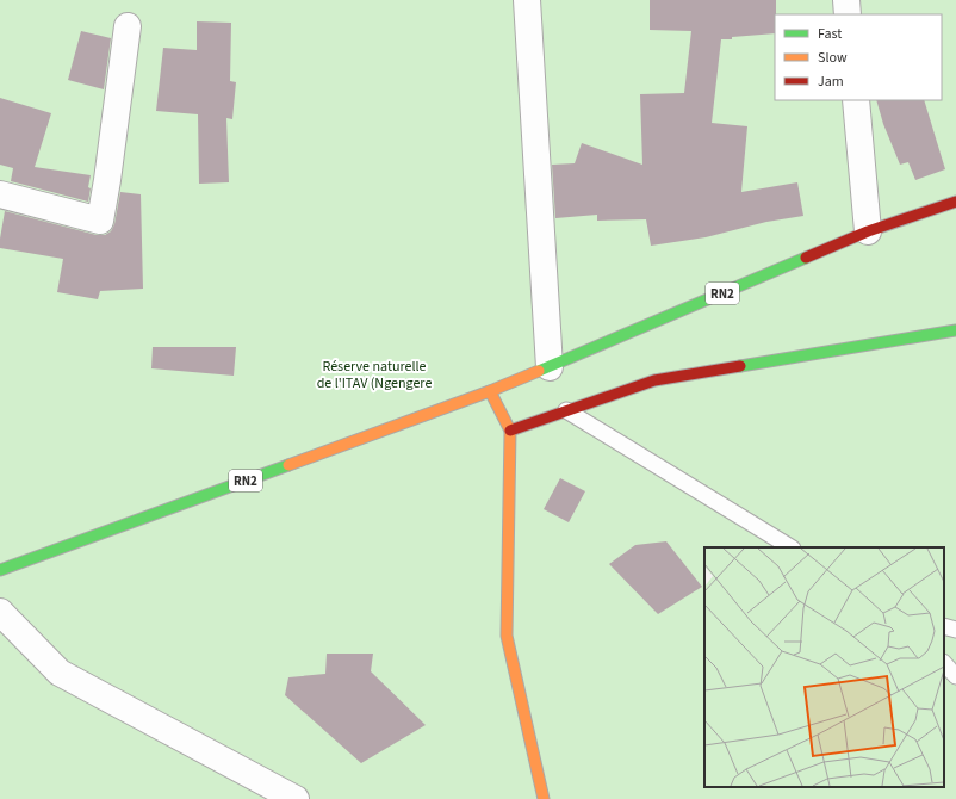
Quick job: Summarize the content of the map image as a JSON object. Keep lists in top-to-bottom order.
{
  "streets": {
    "main road": ["RN2"]
  },
  "parks": ["Réserve naturelle de l'ITAV (Ngengere"],
  "legend": ["Fast", "Slow", "Jam"]
}
